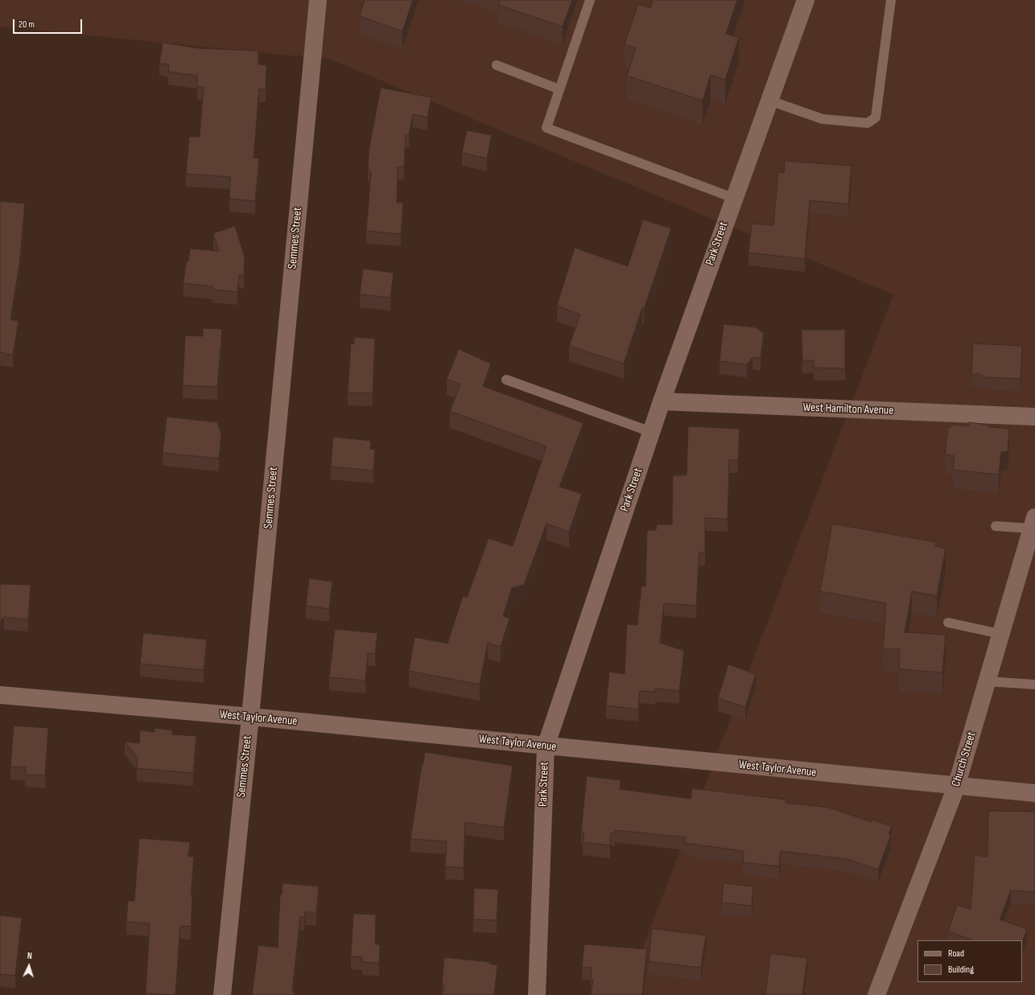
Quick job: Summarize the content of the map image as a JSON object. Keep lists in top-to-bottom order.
{
  "streets": {
    "street": [
      "Semmes Street",
      "Park Street",
      "West Hamilton Avenue",
      "West Taylor Avenue",
      "Church Street"
    ]
  },
  "crossings": [
    ["Semmes Street", "West Taylor Avenue"],
    ["Park Street", "West Hamilton Avenue"],
    ["Park Street", "West Taylor Avenue"],
    ["West Taylor Avenue", "Church Street"]
  ],
  "legend": ["Road", "Building"],
  "scale_bar": "20 m",
  "north": "top"
}
